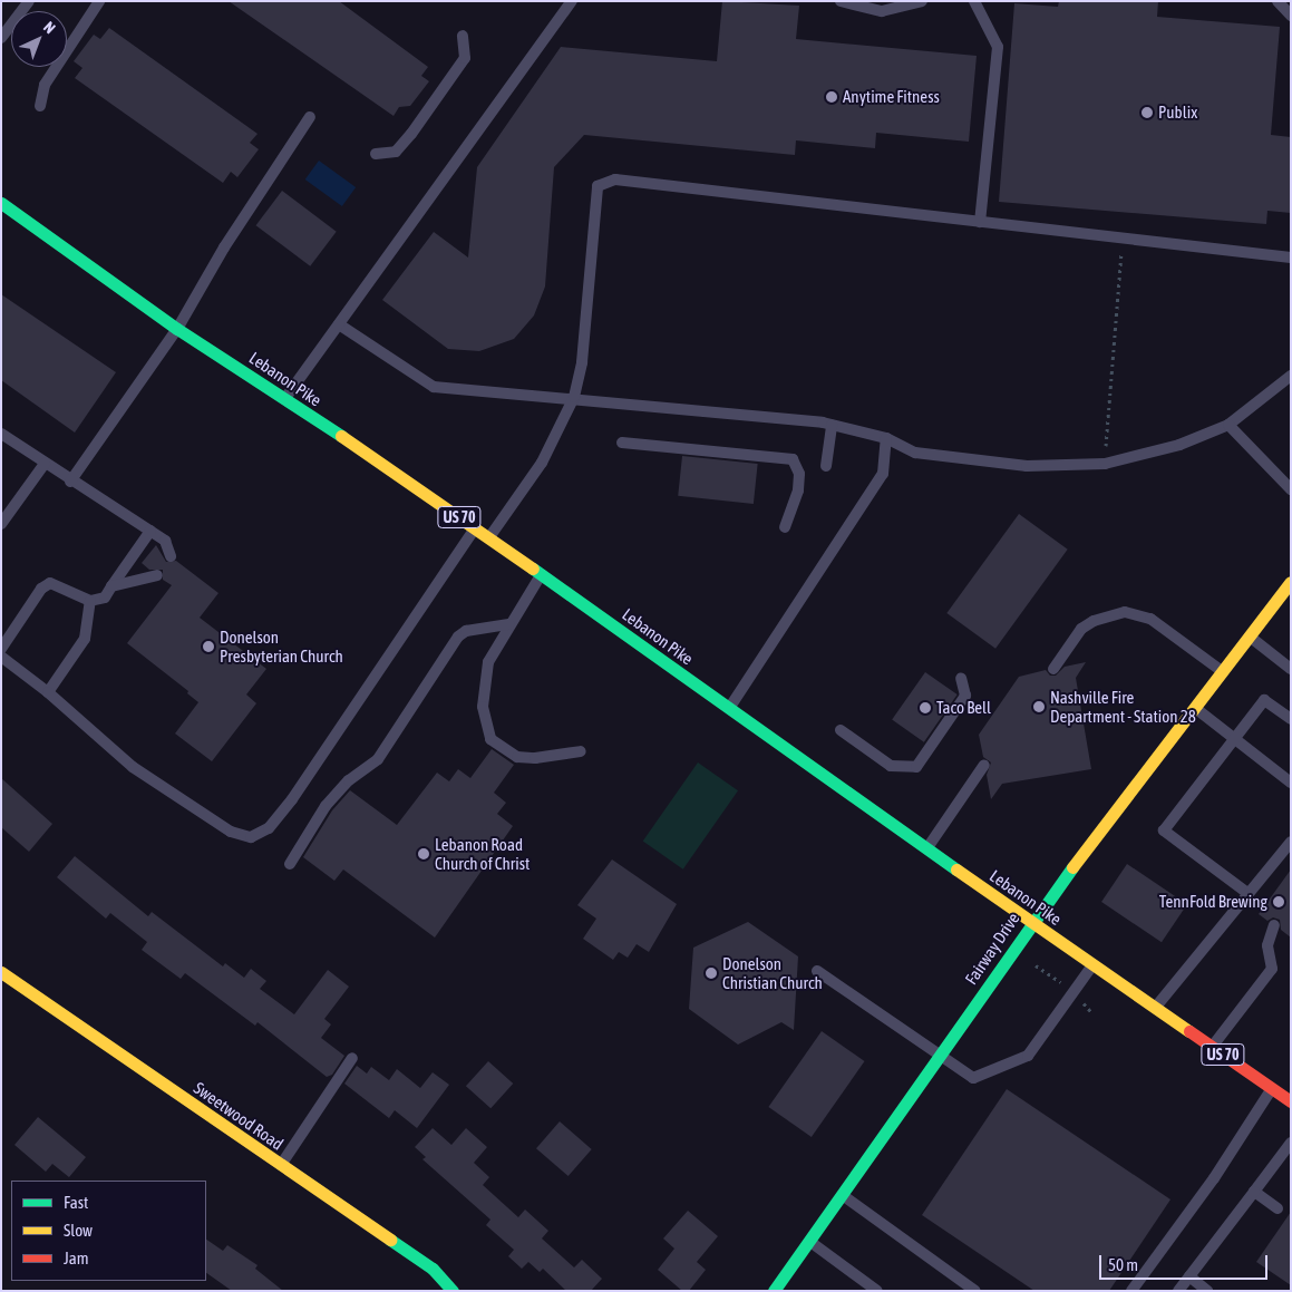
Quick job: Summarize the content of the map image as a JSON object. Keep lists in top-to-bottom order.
{
  "streets": {
    "main road": [
      "Lebanon Pike",
      "US 70",
      "Fairway Drive",
      "Sweetwood Road"
    ]
  },
  "crossings": [
    ["Lebanon Pike", "Fairway Drive"]
  ],
  "places": [
    "Anytime Fitness",
    "Publix",
    "Donelson Presbyterian Church",
    "Nashville Fire Department - Station 28",
    "Taco Bell",
    "Lebanon Road Church of Christ",
    "TennFold Brewing",
    "Donelson Christian Church"
  ],
  "legend": ["Fast", "Slow", "Jam"],
  "scale_bar": "50 m",
  "north": "top right"
}
